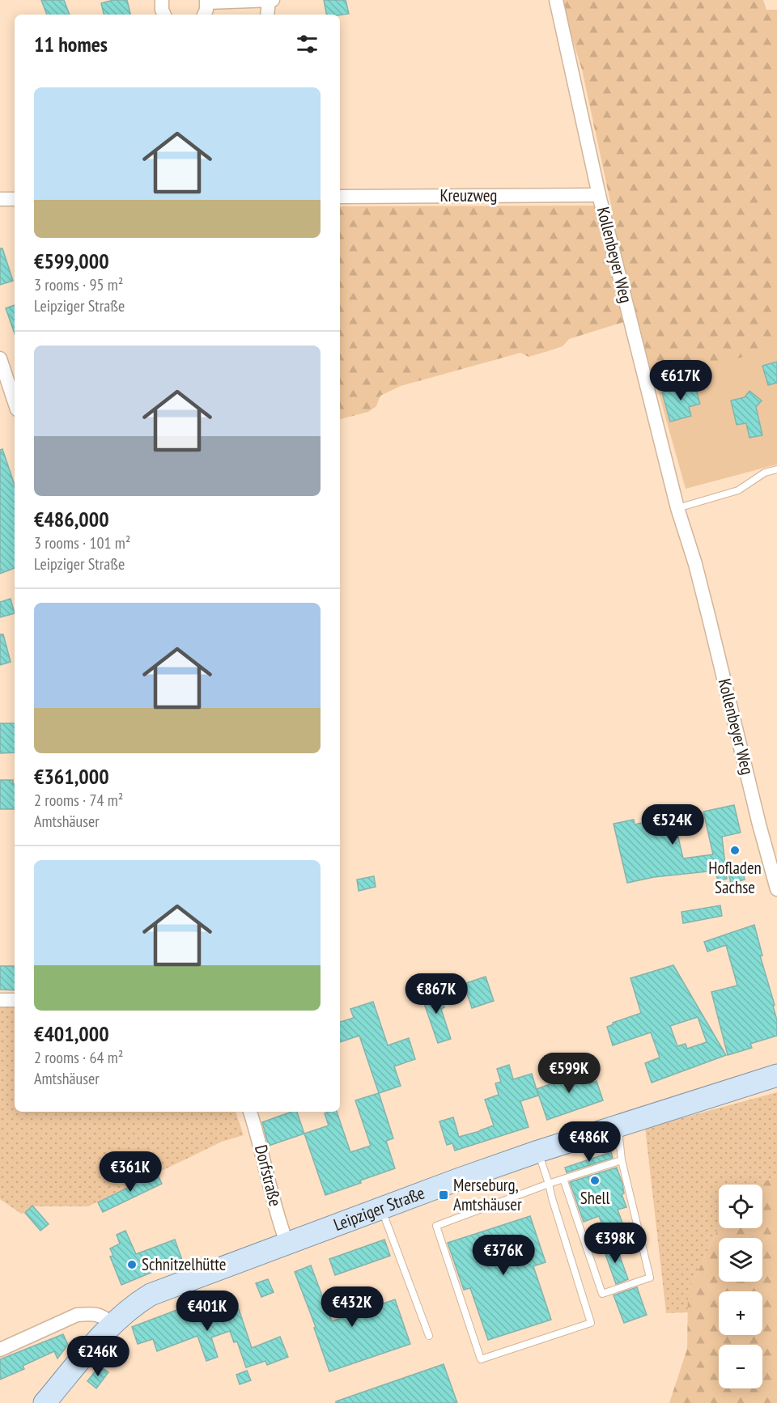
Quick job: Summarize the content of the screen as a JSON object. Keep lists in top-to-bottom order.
{
  "streets": {
    "main road": ["Leipziger Straße"],
    "street": ["Kreuzweg", "Kollenbeyer Weg", "Dorfstraße"]
  },
  "crossings": [
    ["Kreuzweg", "Kollenbeyer Weg"],
    ["Dorfstraße", "Leipziger Straße"]
  ],
  "places": {
    "other": ["Hofladen Sachse", "Shell", "Schnitzelhütte"],
    "transit": ["Merseburg, Amtshäuser"]
  },
  "page": {
    "heading": "11 homes",
    "list": [
      {
        "name": "€599,000",
        "note": "3 rooms · 95 m² · Leipziger Straße"
      },
      {
        "name": "€486,000",
        "note": "3 rooms · 101 m² · Leipziger Straße"
      },
      {
        "name": "€361,000",
        "note": "2 rooms · 74 m² · Amtshäuser"
      },
      {
        "name": "€401,000",
        "note": "2 rooms · 64 m² · Amtshäuser"
      }
    ],
    "price": [
      "€617K",
      "€524K",
      "€867K",
      "€599K",
      "€486K",
      "€361K",
      "€398K",
      "€376K",
      "€432K",
      "€401K",
      "€246K"
    ],
    "map_buttons": ["+", "−"]
  }
}
